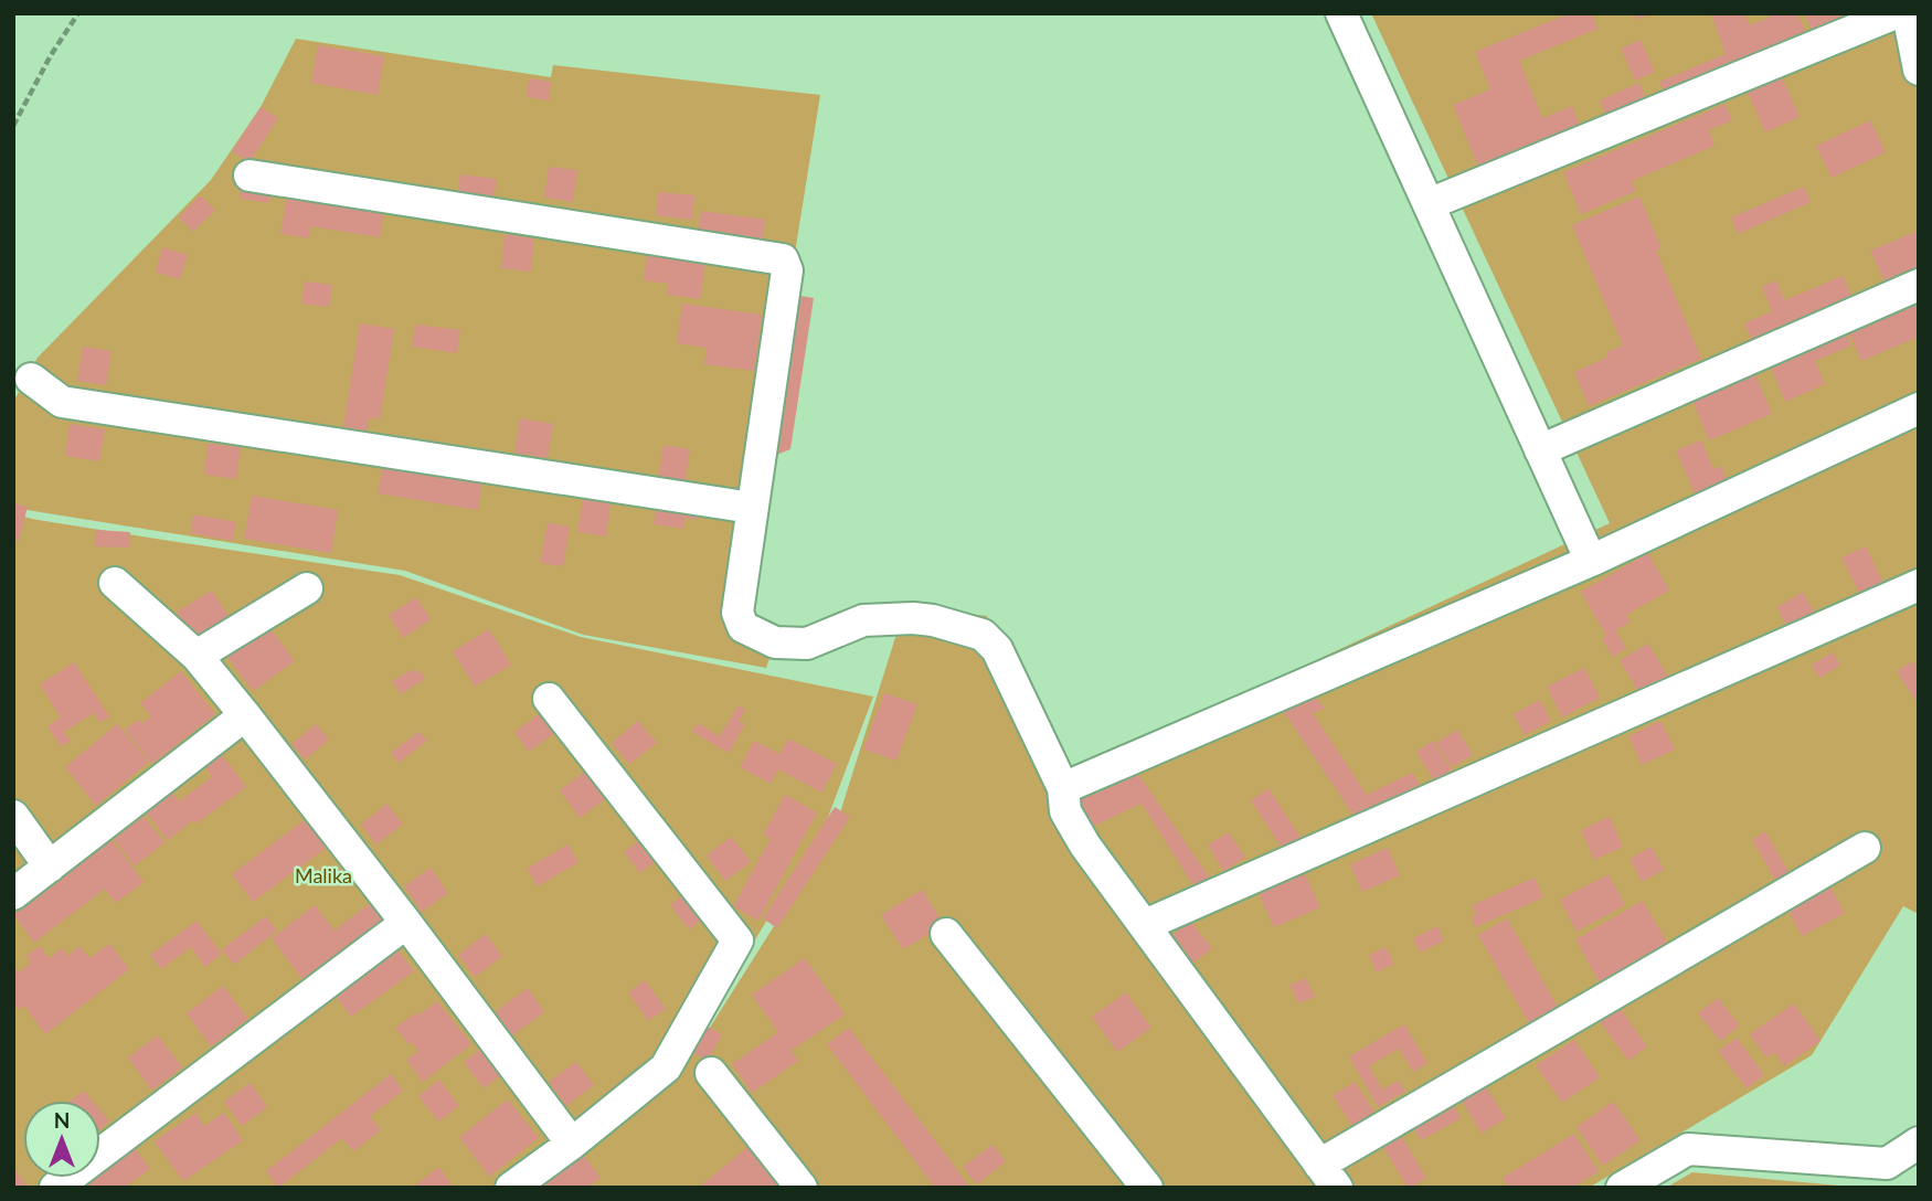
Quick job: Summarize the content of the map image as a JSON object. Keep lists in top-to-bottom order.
{
  "parks": ["Malika"],
  "north": "top"
}
